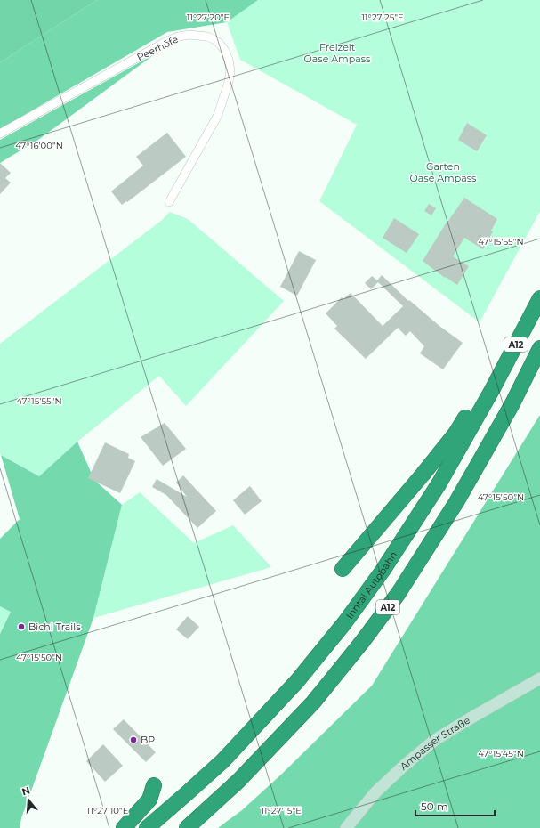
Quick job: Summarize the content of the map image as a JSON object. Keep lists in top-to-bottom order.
{
  "streets": {
    "highway": ["A12", "Inntal Autobahn"],
    "main road": ["Ampasser Straße"],
    "street": ["Peerhöfe"]
  },
  "parks": ["Freizeit Oase Ampass", "Garten Oase Ampass"],
  "places": ["Bichl Trails", "BP"],
  "scale_bar": "50 m",
  "north": "top",
  "coordinates": [
    "11°27'20\"E",
    "11°27'25\"E",
    "47°16'00\"N",
    "47°15'55\"N",
    "47°15'50\"N",
    "47°15'45\"N",
    "11°27'10\"E",
    "11°27'15\"E"
  ]
}
